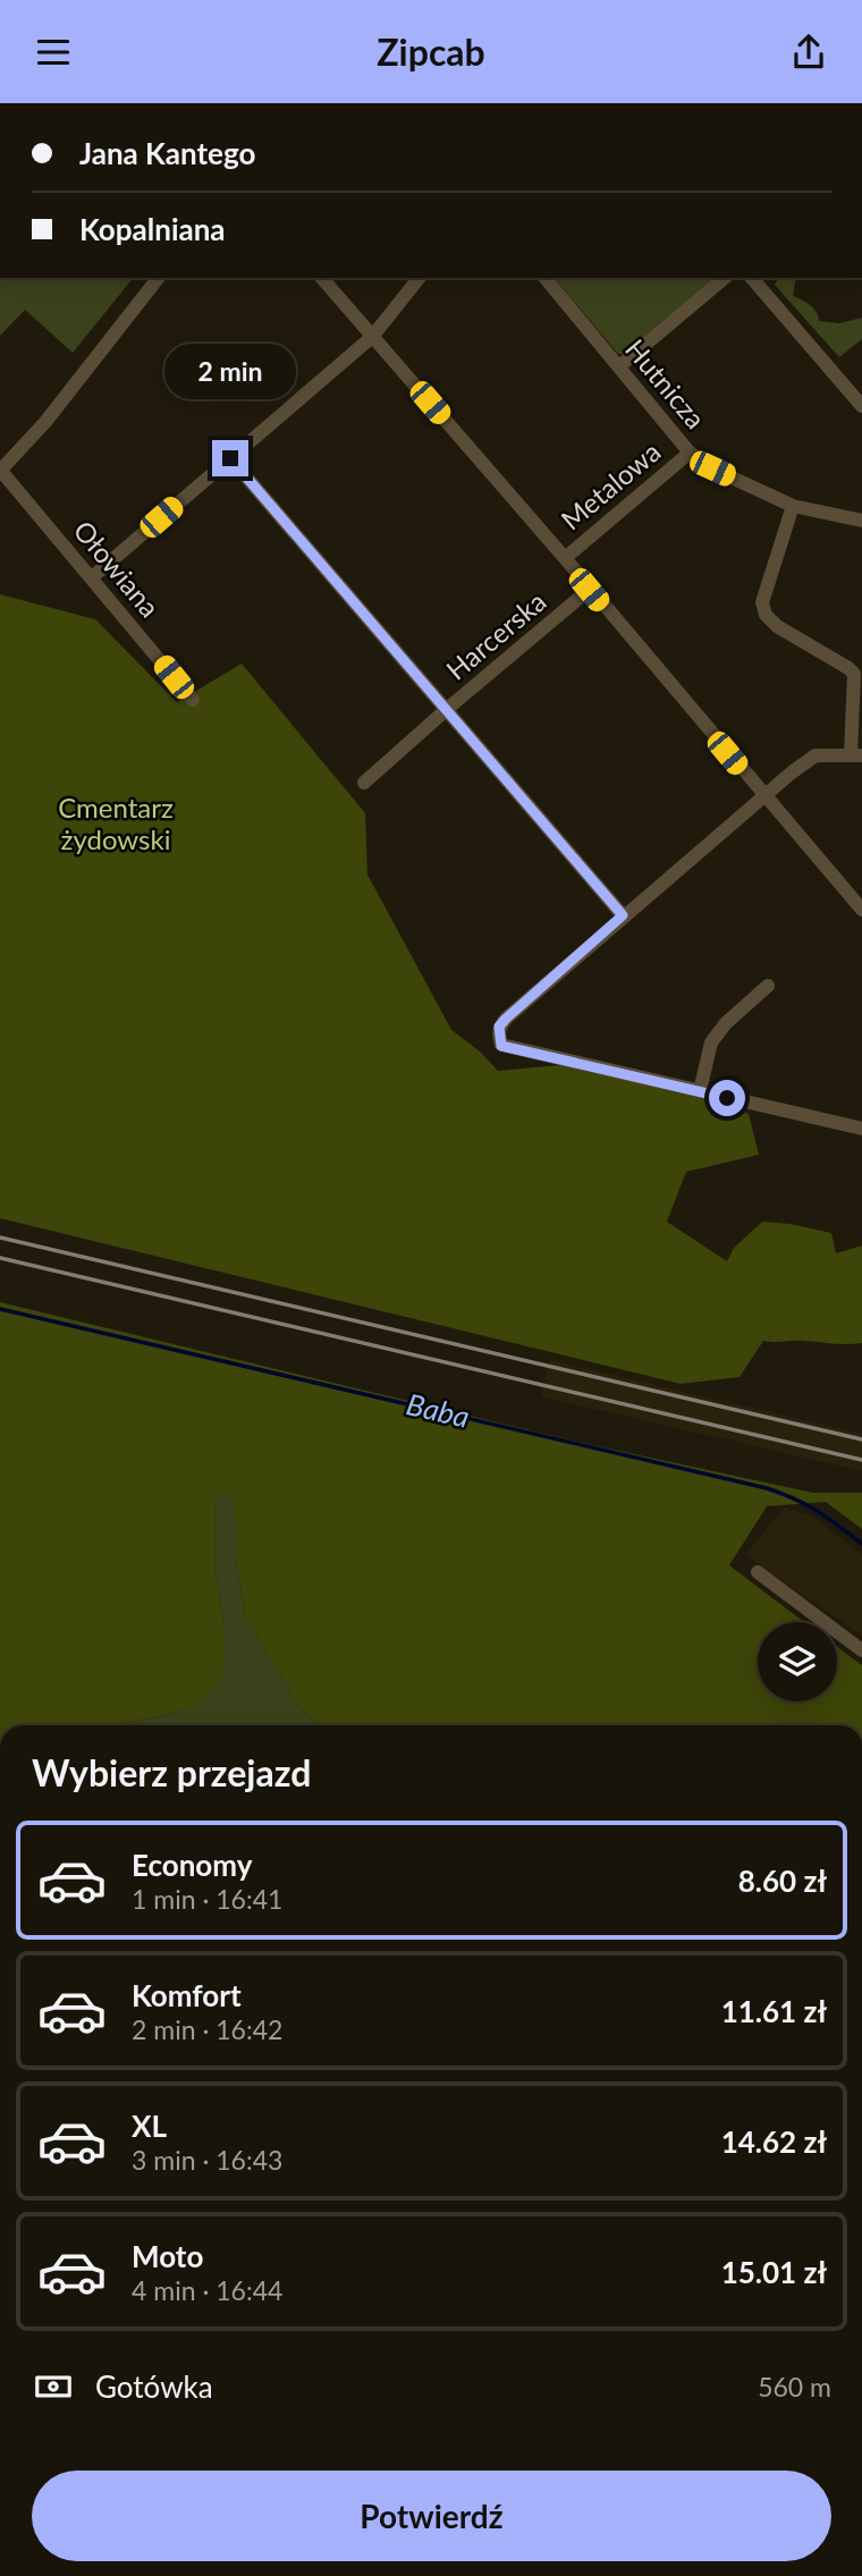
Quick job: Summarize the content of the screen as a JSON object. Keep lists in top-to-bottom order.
{
  "streets": {
    "street": [
      "Hutnicza",
      "Metalowa",
      "Ołowiana",
      "Harcerska"
    ]
  },
  "crossings": [
    ["Hutnicza", "Metalowa"]
  ],
  "water": ["Baba"],
  "parks": ["Cmentarz żydowski"],
  "page": {
    "header": "Zipcab",
    "banner": ["Jana Kantego", "Kopalniana"],
    "bubble": "2 min",
    "heading": "Wybierz przejazd",
    "list": [
      {
        "name": "Economy",
        "note": "1 min · 16:41",
        "value": "8.60 zł"
      },
      {
        "name": "Komfort",
        "note": "2 min · 16:42",
        "value": "11.61 zł"
      },
      {
        "name": "XL",
        "note": "3 min · 16:43",
        "value": "14.62 zł"
      },
      {
        "name": "Moto",
        "note": "4 min · 16:44",
        "value": "15.01 zł"
      }
    ],
    "pay": ["Gotówka", "560 m"],
    "buttons": "Potwierdź"
  }
}
